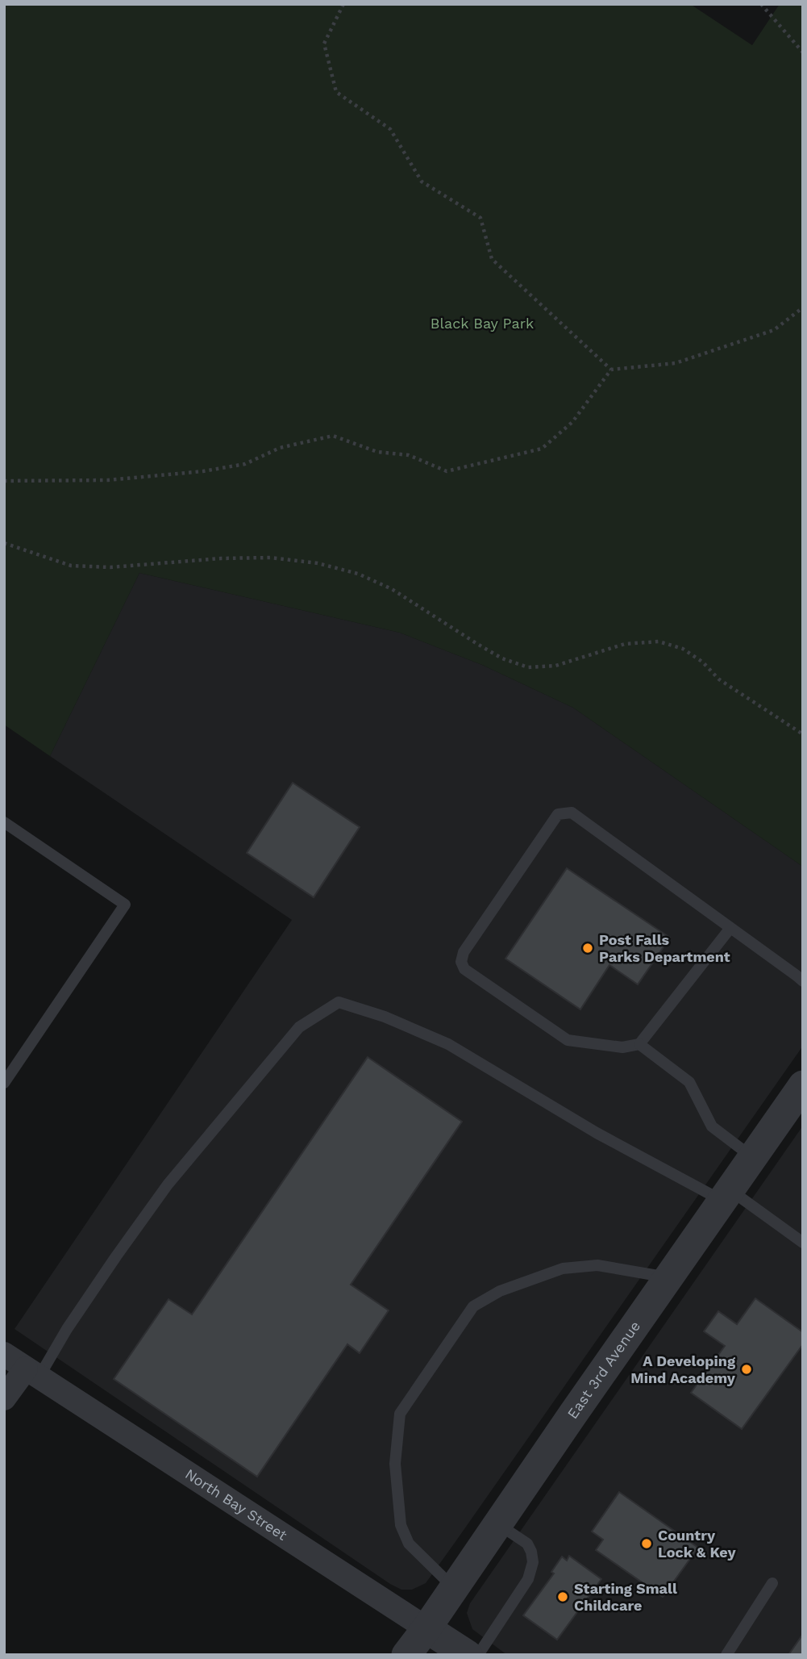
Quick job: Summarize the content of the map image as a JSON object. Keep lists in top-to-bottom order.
{
  "streets": {
    "street": ["East 3rd Avenue", "North Bay Street"]
  },
  "crossings": [
    ["East 3rd Avenue", "North Bay Street"]
  ],
  "parks": ["Black Bay Park"],
  "places": [
    "Post Falls Parks Department",
    "A Developing Mind Academy",
    "Country Lock & Key",
    "Starting Small Childcare"
  ]
}
